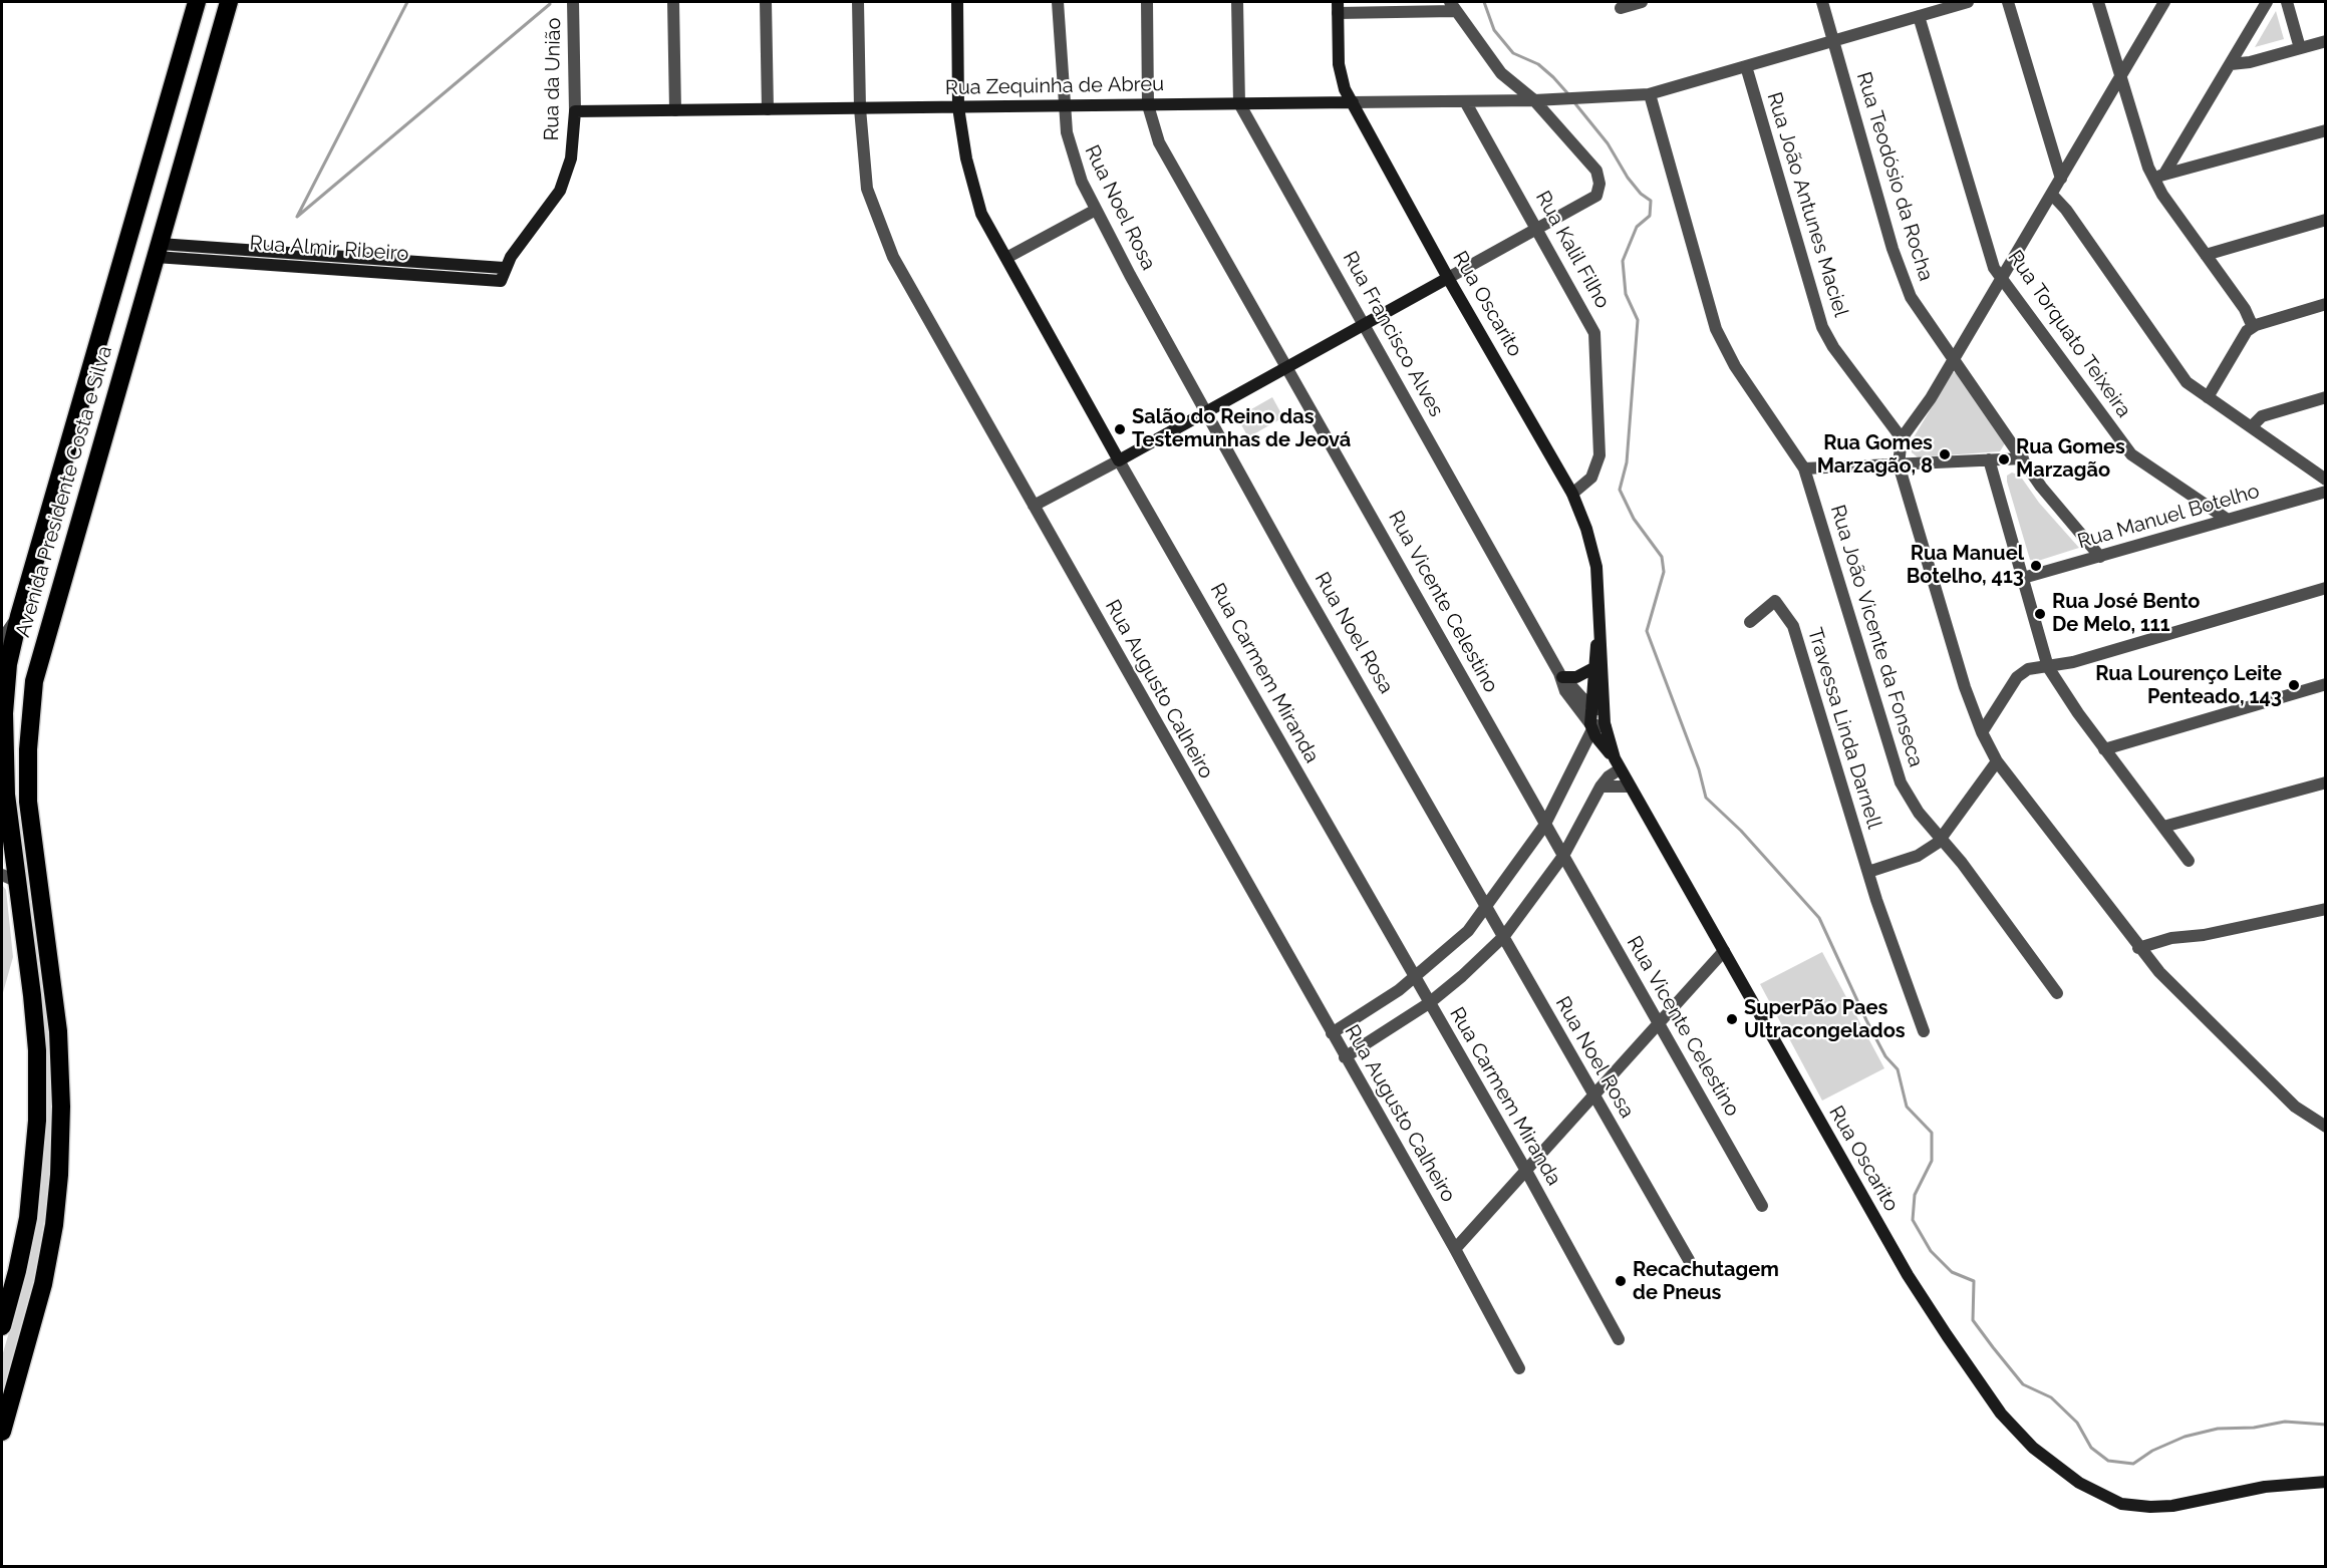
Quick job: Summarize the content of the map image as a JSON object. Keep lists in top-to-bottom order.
{
  "streets": {
    "highway": ["Avenida Presidente Costa e Silva"],
    "street": [
      "Rua da União",
      "Rua Zequinha de Abreu",
      "Rua Teodósio da Rocha",
      "Rua João Antunes Maciel",
      "Rua Noel Rosa",
      "Rua Almir Ribeiro",
      "Rua Kalil Filho",
      "Rua Oscarito",
      "Rua Francisco Alves",
      "Rua Torquato Teixeira",
      "Rua Manuel Botelho",
      "Rua Vicente Celestino",
      "Rua João Vicente da Fonseca",
      "Rua Carmem Miranda",
      "Rua Augusto Calheiro",
      "Travessa Linda Darnell"
    ]
  },
  "crossings": [
    ["Rua da União", "Rua Zequinha de Abreu"],
    ["Rua da União", "Rua Almir Ribeiro"],
    ["Rua Zequinha de Abreu", "Rua Teodósio da Rocha"],
    ["Rua Zequinha de Abreu", "Rua João Antunes Maciel"],
    ["Rua Zequinha de Abreu", "Rua Noel Rosa"],
    ["Rua Zequinha de Abreu", "Rua Kalil Filho"],
    ["Rua Zequinha de Abreu", "Rua Oscarito"],
    ["Rua Zequinha de Abreu", "Rua Francisco Alves"],
    ["Rua Zequinha de Abreu", "Rua Torquato Teixeira"],
    ["Rua Zequinha de Abreu", "Rua Vicente Celestino"],
    ["Rua Zequinha de Abreu", "Rua João Vicente da Fonseca"],
    ["Rua Zequinha de Abreu", "Rua Carmem Miranda"],
    ["Rua Zequinha de Abreu", "Rua Augusto Calheiro"],
    ["Rua Teodósio da Rocha", "Rua Manuel Botelho"],
    ["Rua Almir Ribeiro", "Avenida Presidente Costa e Silva"],
    ["Rua Kalil Filho", "Rua Oscarito"],
    ["Rua Oscarito", "Rua Francisco Alves"],
    ["Rua Torquato Teixeira", "Rua Manuel Botelho"]
  ],
  "places": [
    "Salão do Reino das Testemunhas de Jeová",
    "Rua Gomes Marzagão, 8",
    "Rua Gomes Marzagão",
    "Rua Manuel Botelho, 413",
    "Rua José Bento De Melo, 111",
    "Rua Lourenço Leite Penteado, 143",
    "SuperPão Paes Ultracongelados",
    "Recachutagem de Pneus"
  ]
}
